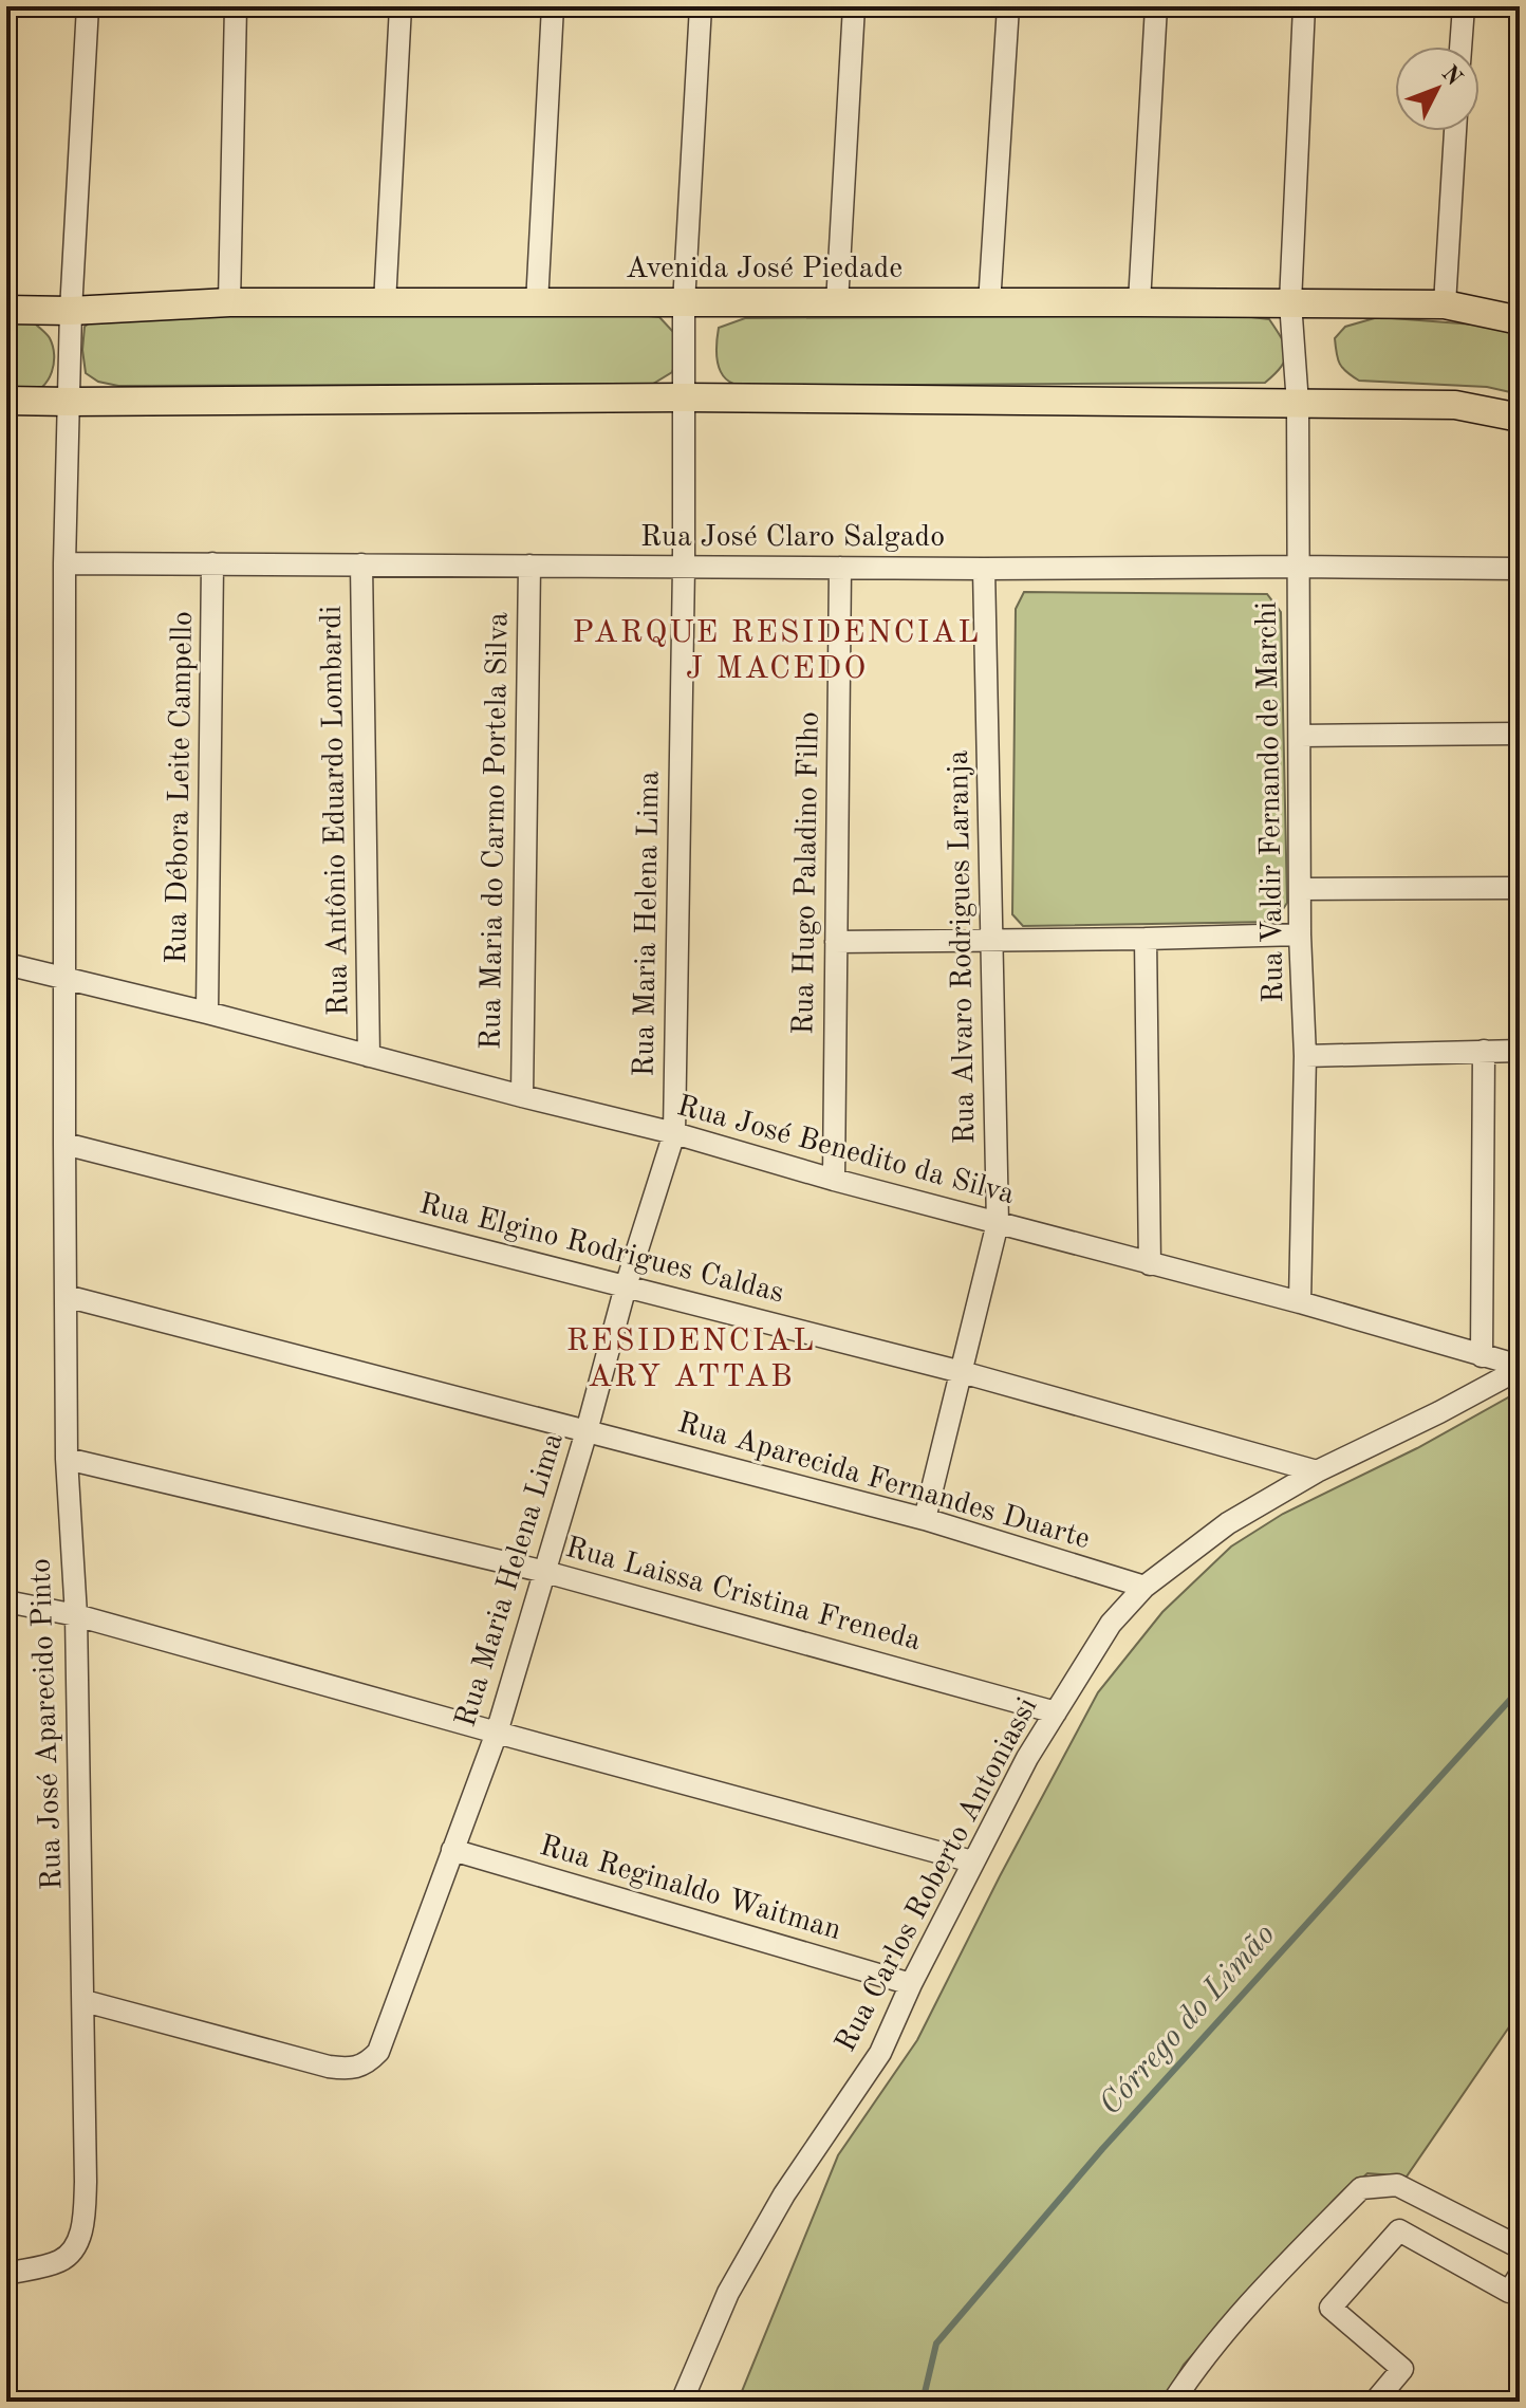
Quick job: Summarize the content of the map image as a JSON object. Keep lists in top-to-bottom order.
{
  "streets": {
    "main road": ["Avenida José Piedade"],
    "street": [
      "Rua José Claro Salgado",
      "Rua Débora Leite Campello",
      "Rua Valdir Fernando de Marchi",
      "Rua Antônio Eduardo Lombardi",
      "Rua Maria do Carmo Portela Silva",
      "Rua Hugo Paladino Filho",
      "Rua Maria Helena Lima",
      "Rua Alvaro Rodrigues Laranja",
      "Rua José Benedito da Silva",
      "Rua Elgino Rodrigues Caldas",
      "Rua Aparecida Fernandes Duarte",
      "Rua Laissa Cristina Freneda",
      "Rua José Aparecido Pinto",
      "Rua Carlos Roberto Antoniassi",
      "Rua Reginaldo Waitman"
    ]
  },
  "crossings": [
    ["Avenida José Piedade", "Rua Valdir Fernando de Marchi"],
    ["Avenida José Piedade", "Rua Maria Helena Lima"],
    ["Avenida José Piedade", "Rua José Aparecido Pinto"],
    ["Rua José Claro Salgado", "Rua Débora Leite Campello"],
    ["Rua José Claro Salgado", "Rua Valdir Fernando de Marchi"],
    ["Rua José Claro Salgado", "Rua Antônio Eduardo Lombardi"],
    ["Rua José Claro Salgado", "Rua Maria do Carmo Portela Silva"],
    ["Rua José Claro Salgado", "Rua Hugo Paladino Filho"],
    ["Rua José Claro Salgado", "Rua Maria Helena Lima"],
    ["Rua José Claro Salgado", "Rua Alvaro Rodrigues Laranja"],
    ["Rua José Claro Salgado", "Rua José Aparecido Pinto"],
    ["Rua Débora Leite Campello", "Rua José Benedito da Silva"],
    ["Rua Valdir Fernando de Marchi", "Rua José Benedito da Silva"],
    ["Rua Antônio Eduardo Lombardi", "Rua José Benedito da Silva"],
    ["Rua Maria do Carmo Portela Silva", "Rua José Benedito da Silva"],
    ["Rua Hugo Paladino Filho", "Rua José Benedito da Silva"],
    ["Rua Maria Helena Lima", "Rua José Benedito da Silva"],
    ["Rua Maria Helena Lima", "Rua Elgino Rodrigues Caldas"],
    ["Rua Maria Helena Lima", "Rua Aparecida Fernandes Duarte"],
    ["Rua Maria Helena Lima", "Rua Laissa Cristina Freneda"],
    ["Rua Maria Helena Lima", "Rua José Aparecido Pinto"],
    ["Rua Maria Helena Lima", "Rua Reginaldo Waitman"],
    ["Rua Alvaro Rodrigues Laranja", "Rua José Benedito da Silva"],
    ["Rua Alvaro Rodrigues Laranja", "Rua Elgino Rodrigues Caldas"],
    ["Rua Alvaro Rodrigues Laranja", "Rua Aparecida Fernandes Duarte"],
    ["Rua José Benedito da Silva", "Rua José Aparecido Pinto"],
    ["Rua José Benedito da Silva", "Rua Carlos Roberto Antoniassi"],
    ["Rua Elgino Rodrigues Caldas", "Rua José Aparecido Pinto"],
    ["Rua Elgino Rodrigues Caldas", "Rua Carlos Roberto Antoniassi"],
    ["Rua Aparecida Fernandes Duarte", "Rua José Aparecido Pinto"],
    ["Rua Aparecida Fernandes Duarte", "Rua Carlos Roberto Antoniassi"],
    ["Rua Laissa Cristina Freneda", "Rua José Aparecido Pinto"],
    ["Rua Laissa Cristina Freneda", "Rua Carlos Roberto Antoniassi"],
    ["Rua Carlos Roberto Antoniassi", "Rua Reginaldo Waitman"]
  ],
  "districts": ["PARQUE RESIDENCIAL J MACEDO", "RESIDENCIAL ARY ATTAB"],
  "water": ["Córrego do Limão"],
  "north": "top right"
}
